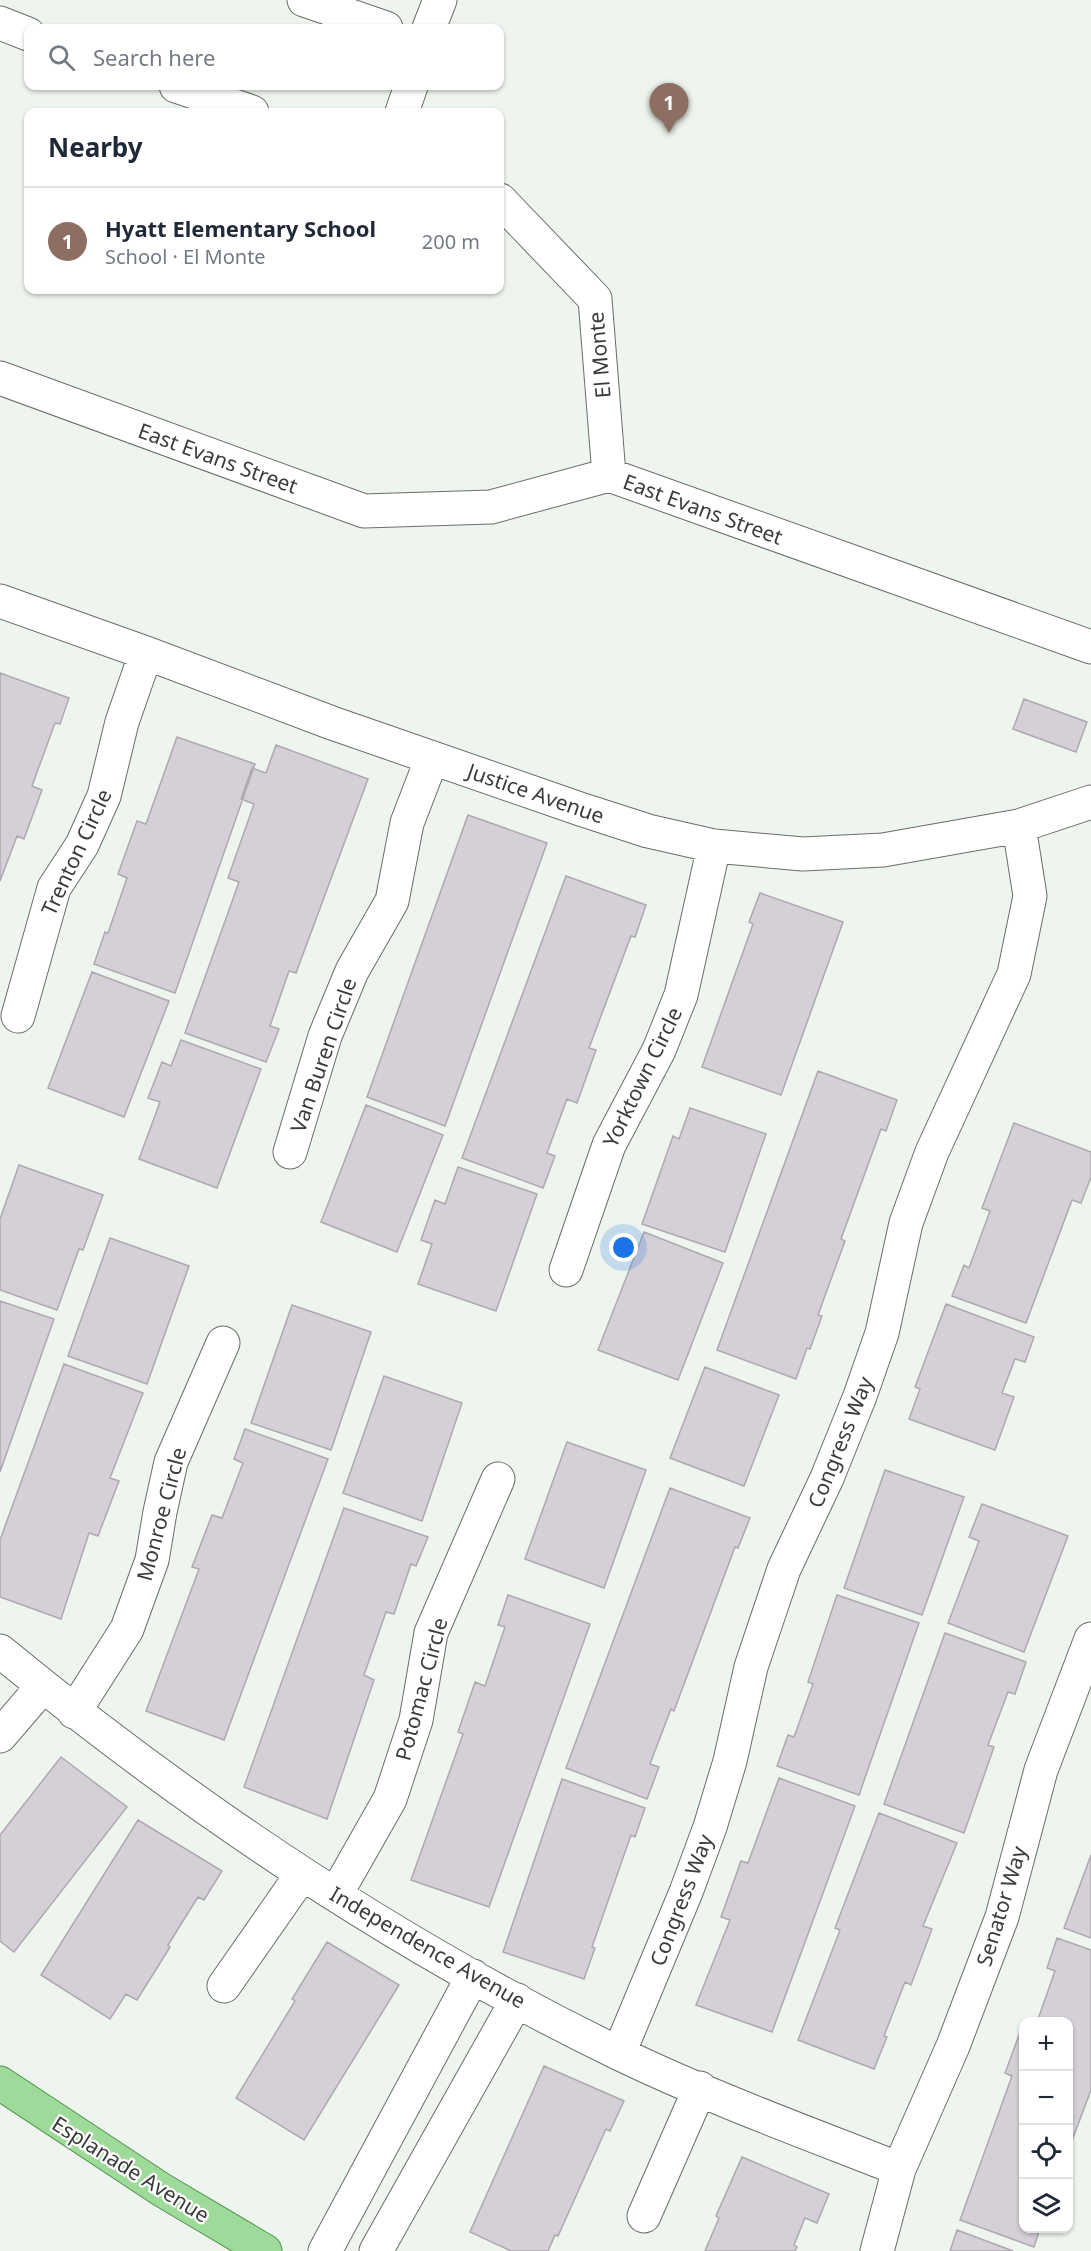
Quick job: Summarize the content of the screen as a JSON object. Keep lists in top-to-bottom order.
{
  "streets": {
    "main road": ["Esplanade Avenue"],
    "street": [
      "El Monte",
      "East Evans Street",
      "Justice Avenue",
      "Trenton Circle",
      "Van Buren Circle",
      "Yorktown Circle",
      "Congress Way",
      "Monroe Circle",
      "Potomac Circle",
      "Senator Way",
      "Independence Avenue"
    ]
  },
  "crossings": [
    ["El Monte", "East Evans Street"],
    ["Justice Avenue", "Trenton Circle"],
    ["Justice Avenue", "Van Buren Circle"],
    ["Justice Avenue", "Yorktown Circle"],
    ["Justice Avenue", "Congress Way"],
    ["Congress Way", "Independence Avenue"],
    ["Monroe Circle", "Independence Avenue"],
    ["Potomac Circle", "Independence Avenue"],
    ["Senator Way", "Independence Avenue"]
  ],
  "page": {
    "search": "Search here",
    "pins": "1",
    "heading": "Nearby",
    "list": [
      {
        "mark": "1",
        "name": "Hyatt Elementary School",
        "note": "School · El Monte",
        "value": "200 m"
      }
    ],
    "map_buttons": ["+", "−"]
  }
}
